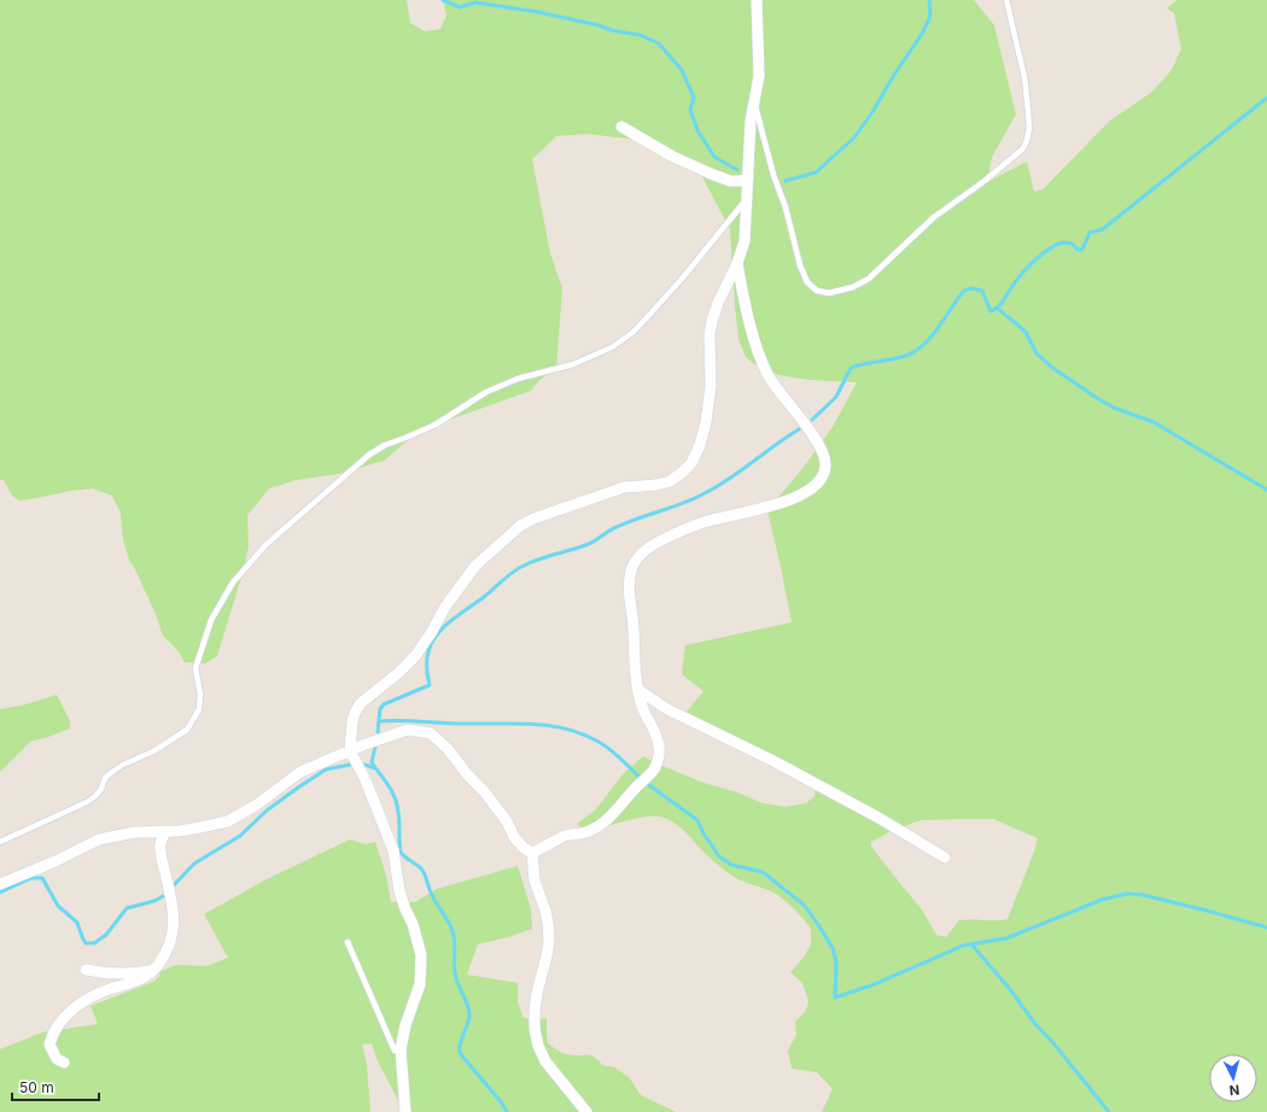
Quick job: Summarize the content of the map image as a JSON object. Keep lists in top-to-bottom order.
{
  "scale_bar": "50 m",
  "north": "bottom"
}
